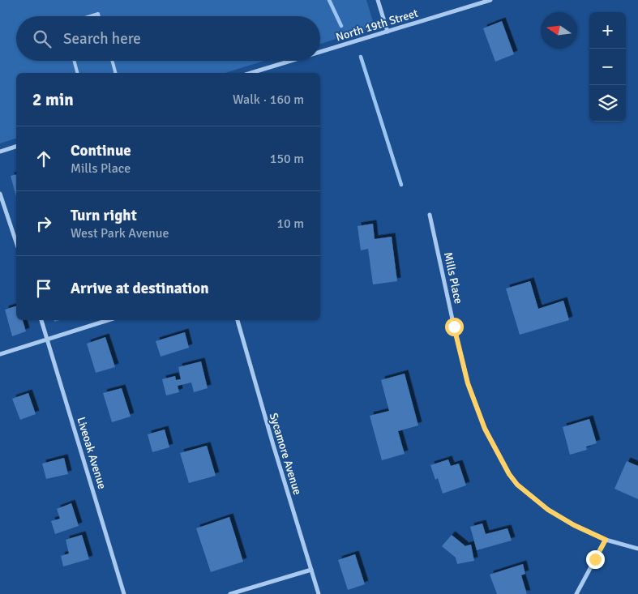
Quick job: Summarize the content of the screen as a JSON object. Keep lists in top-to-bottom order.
{
  "streets": {
    "street": [
      "North 19th Street",
      "Mills Place",
      "Liveoak Avenue",
      "Sycamore Avenue"
    ]
  },
  "north": "left",
  "page": {
    "map_buttons": ["+", "−"],
    "search": "Search here",
    "heading": ["2 min", "Walk · 160 m"],
    "list": [
      ["Continue", "Mills Place", "150 m"],
      ["Turn right", "West Park Avenue", "10 m"],
      "Arrive at destination"
    ]
  }
}
